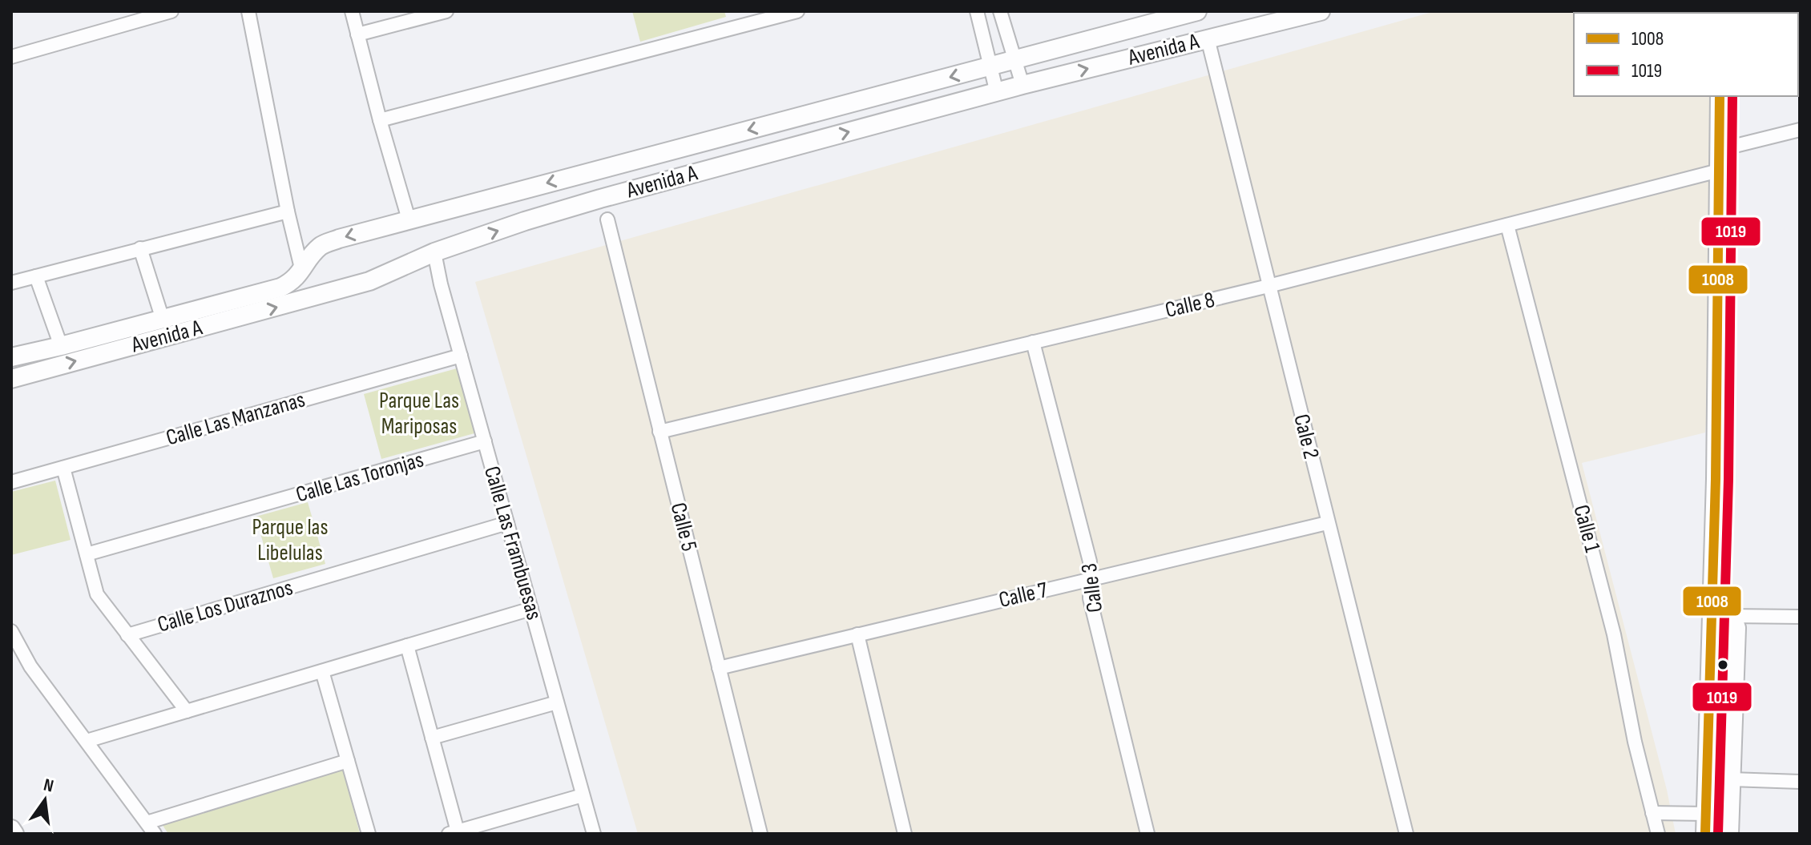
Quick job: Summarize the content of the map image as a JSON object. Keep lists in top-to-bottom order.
{
  "streets": {
    "street": [
      "Avenida A",
      "Calle 8",
      "Calle Las Manzanas",
      "Cale 2",
      "Calle Las Toronjas",
      "Calle 5",
      "Calle 1",
      "Calle Las Frambuesas",
      "Calle 3",
      "Calle 7",
      "Calle Los Duraznos"
    ]
  },
  "crossings": [
    ["Avenida A", "Cale 2"],
    ["Avenida A", "Calle Las Frambuesas"],
    ["Calle 8", "Cale 2"],
    ["Calle 8", "Calle 5"],
    ["Calle 8", "Calle 1"],
    ["Calle 8", "Calle 3"],
    ["Calle Las Manzanas", "Calle Las Frambuesas"],
    ["Cale 2", "Calle 7"],
    ["Calle Las Toronjas", "Calle Las Frambuesas"],
    ["Calle 5", "Calle 7"],
    ["Calle Las Frambuesas", "Calle Los Duraznos"],
    ["Calle 3", "Calle 7"]
  ],
  "parks": ["Parque Las Mariposas", "Parque las Libelulas"],
  "lines": ["transit line 1008", "transit line 1019"],
  "legend": ["1008", "1019"],
  "north": "top"
}
